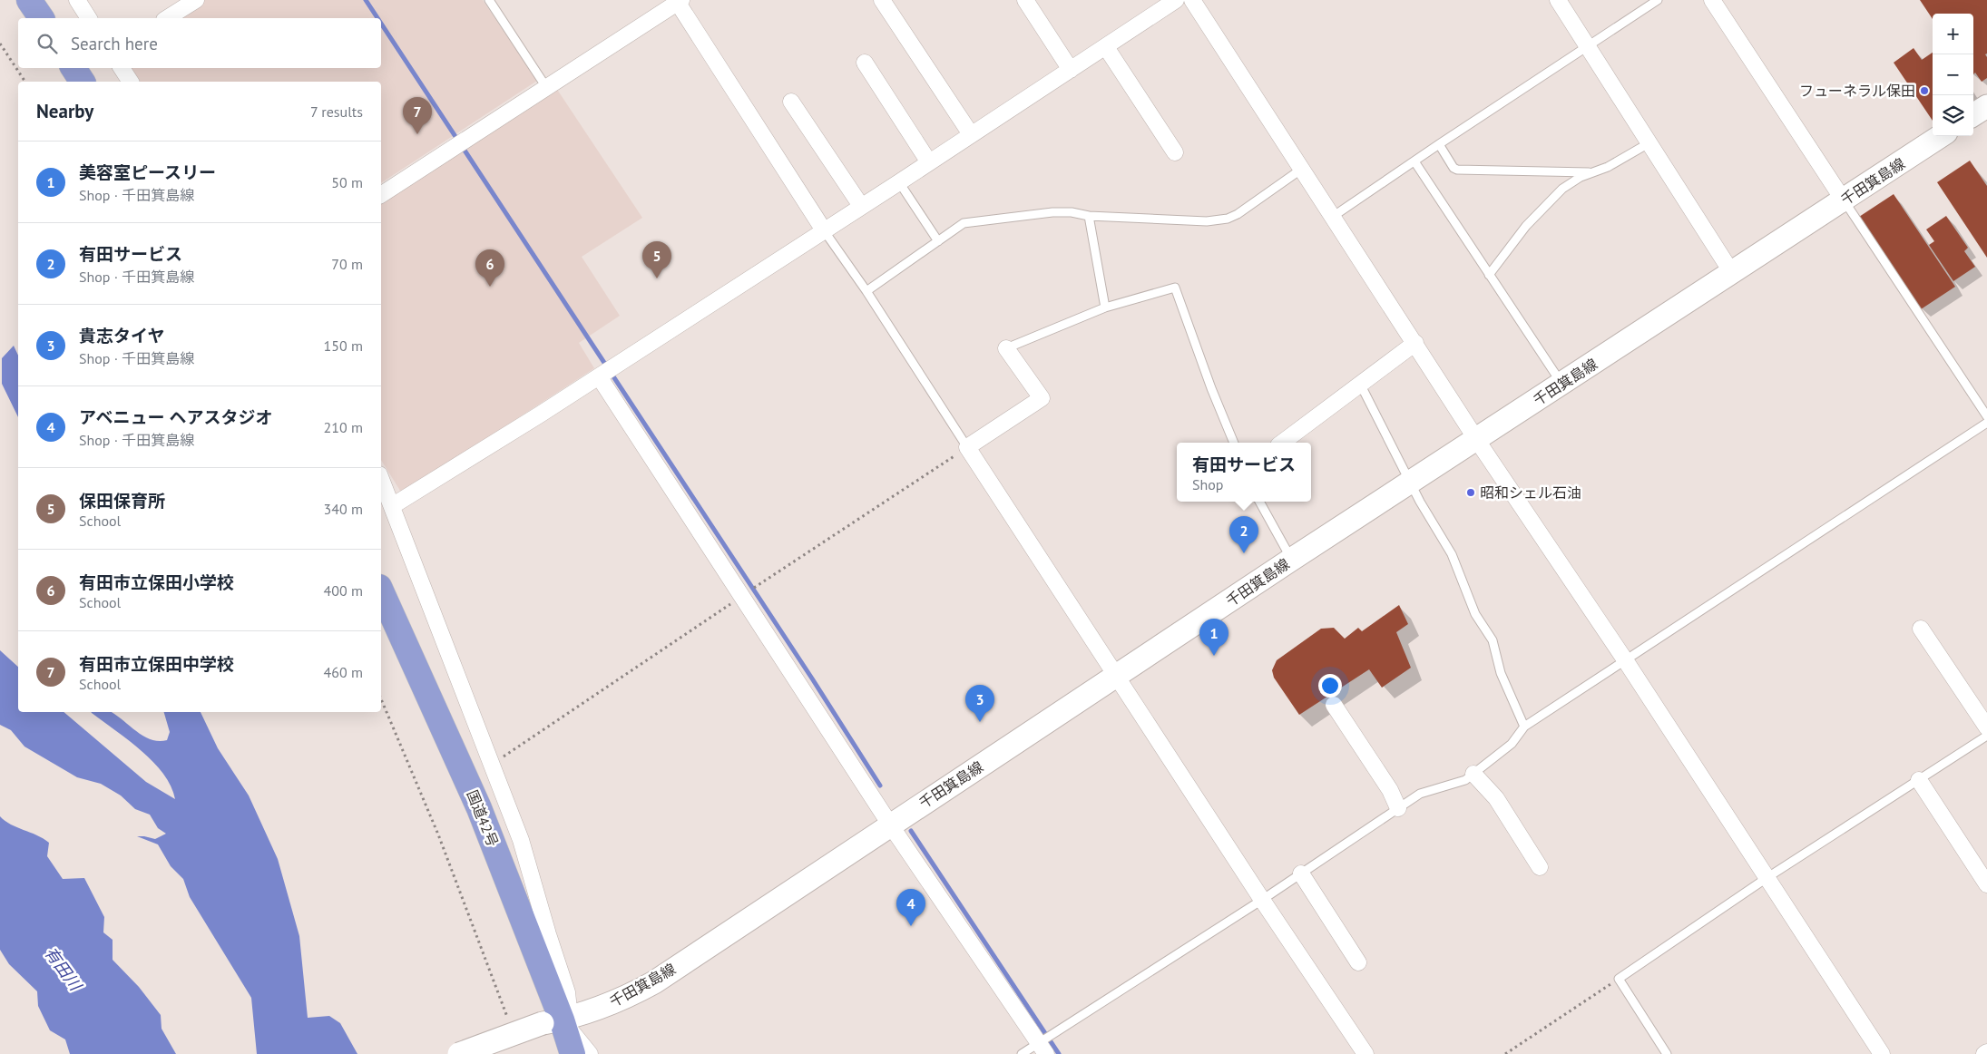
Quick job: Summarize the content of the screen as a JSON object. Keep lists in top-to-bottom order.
{
  "streets": {
    "highway": ["国道42号"],
    "main road": ["千田箕島線"]
  },
  "crossings": [
    ["千田箕島線", "国道42号"]
  ],
  "water": ["有田川"],
  "places": ["フューネラル保田", "昭和シェル石油"],
  "page": {
    "map_buttons": ["+", "−"],
    "search": "Search here",
    "heading": ["Nearby", "7 results"],
    "pins": [
      "7",
      "5",
      "6",
      "2",
      "1",
      "3",
      "4"
    ],
    "list": [
      {
        "mark": "1",
        "name": "美容室ピースリー",
        "note": "Shop · 千田箕島線",
        "value": "50 m"
      },
      {
        "mark": "2",
        "name": "有田サービス",
        "note": "Shop · 千田箕島線",
        "value": "70 m"
      },
      {
        "mark": "3",
        "name": "貴志タイヤ",
        "note": "Shop · 千田箕島線",
        "value": "150 m"
      },
      {
        "mark": "4",
        "name": "アベニュー ヘアスタジオ",
        "note": "Shop · 千田箕島線",
        "value": "210 m"
      },
      {
        "mark": "5",
        "name": "保田保育所",
        "note": "School",
        "value": "340 m"
      },
      {
        "mark": "6",
        "name": "有田市立保田小学校",
        "note": "School",
        "value": "400 m"
      },
      {
        "mark": "7",
        "name": "有田市立保田中学校",
        "note": "School",
        "value": "460 m"
      }
    ],
    "popup": ["有田サービス", "Shop"]
  }
}
